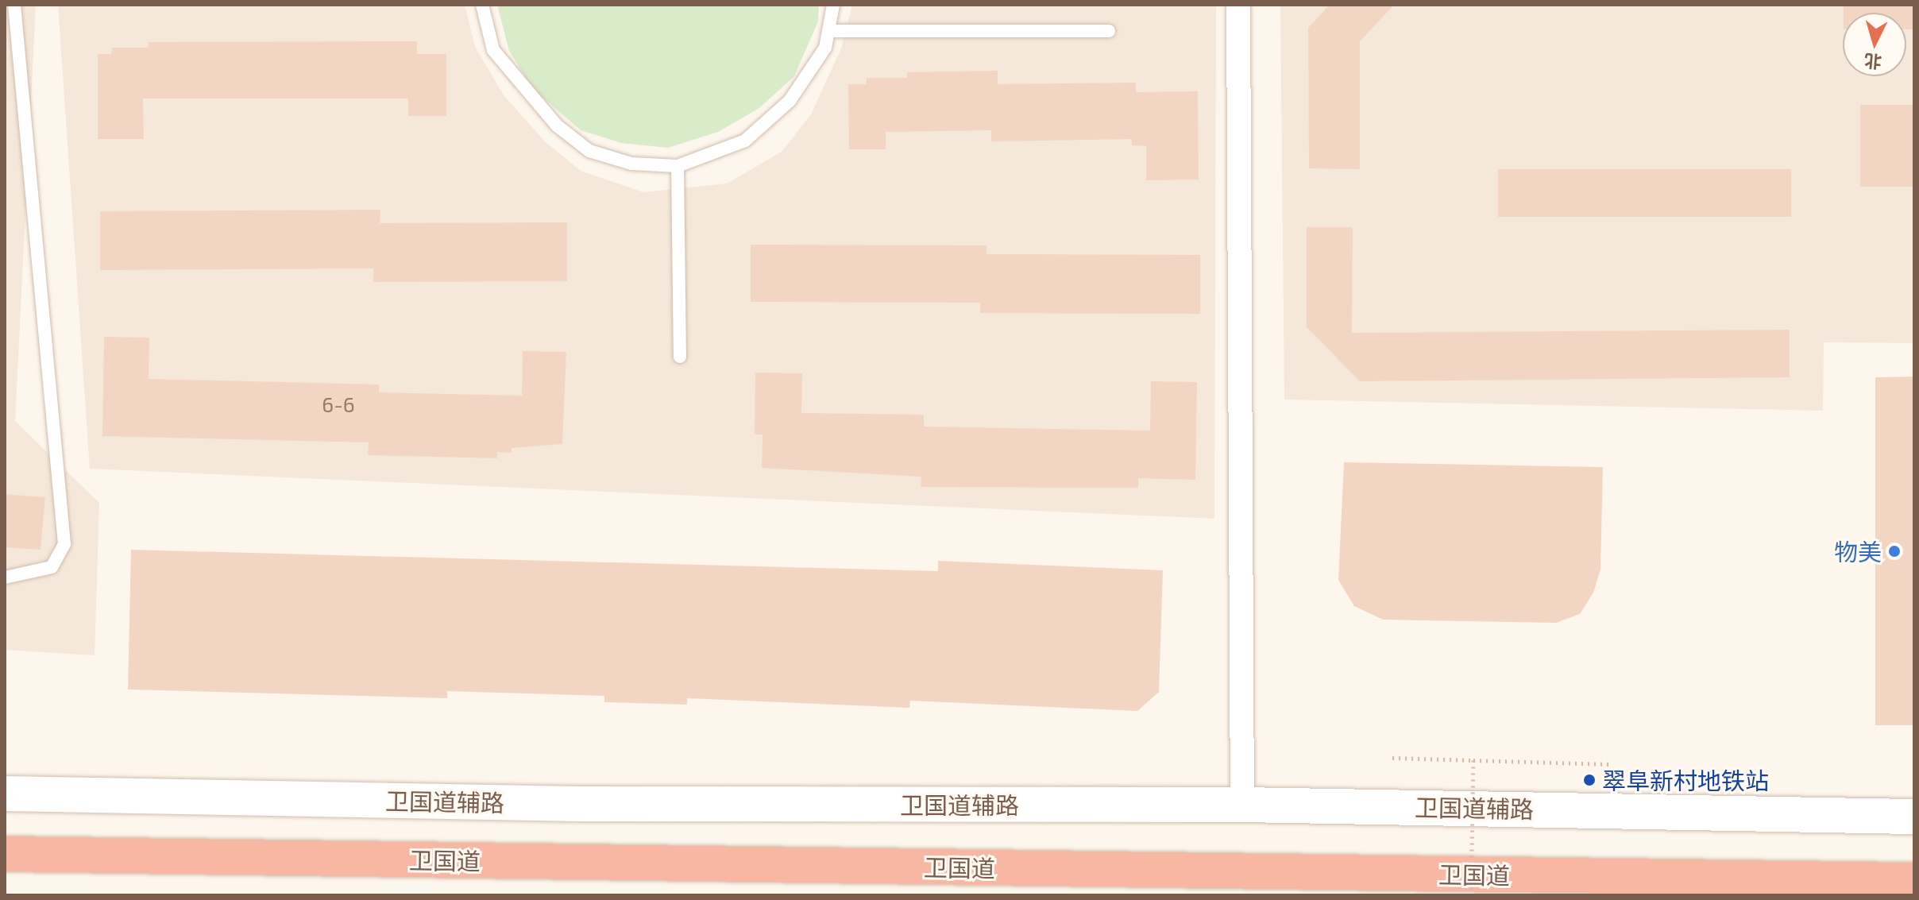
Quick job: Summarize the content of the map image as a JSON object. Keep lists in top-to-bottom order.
{
  "streets": {
    "highway": ["卫国道"],
    "main road": ["卫国道辅路"]
  },
  "places": ["物美", "翠阜新村地铁站"],
  "house_numbers": ["6-6"],
  "north": "bottom"
}
